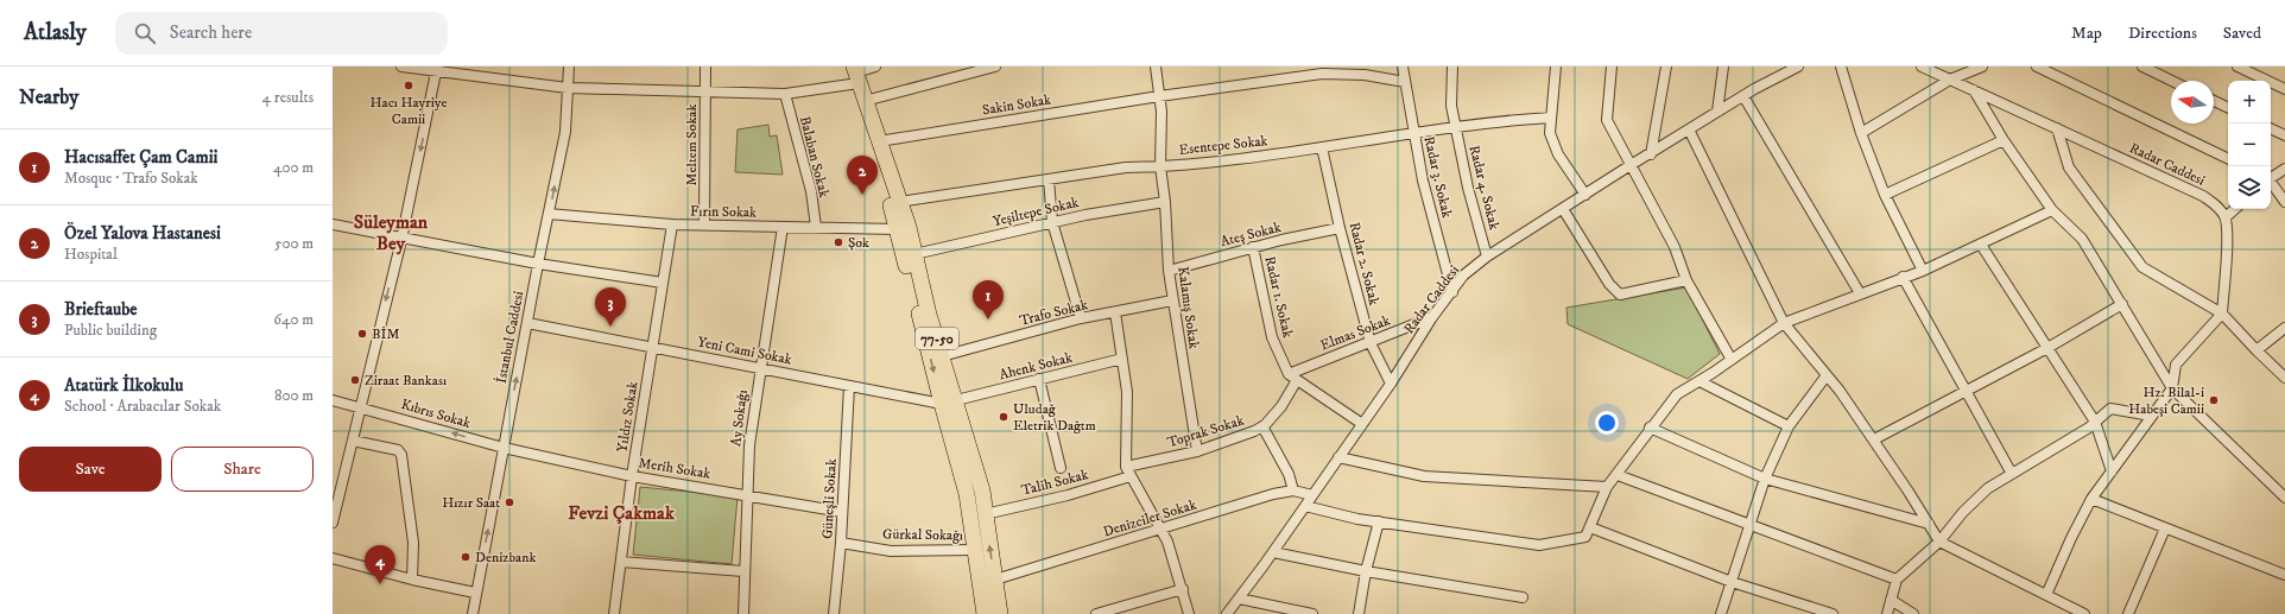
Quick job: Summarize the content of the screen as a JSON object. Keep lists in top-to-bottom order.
{
  "streets": {
    "main road": ["77-50"],
    "street": [
      "Sakin Sokak",
      "Meltem Sokak",
      "Esentepe Sokak",
      "Balaban Sokak",
      "Radar Caddesi",
      "Radar 3. Sokak",
      "Radar 4. Sokak",
      "Fırın Sokak",
      "Yeşiltepe Sokak",
      "Ateş Sokak",
      "Radar 2. Sokak",
      "Radar 1. Sokak",
      "Kalamış Sokak",
      "Trafo Sokak",
      "Elmas Sokak",
      "İstanbul Caddesi",
      "Yeni Cami Sokak",
      "Ahenk Sokak",
      "Kıbrıs Sokak",
      "Yıldız Sokak",
      "Ay Sokağı",
      "Toprak Sokak",
      "Merih Sokak",
      "Talih Sokak",
      "Güneşli Sokak",
      "Denizciler Sokak",
      "Gürkal Sokağı"
    ]
  },
  "crossings": [
    ["Sakin Sokak", "Radar 3. Sokak"],
    ["Sakin Sokak", "Kalamış Sokak"],
    ["Sakin Sokak", "77-50"],
    ["Meltem Sokak", "Fırın Sokak"],
    ["Esentepe Sokak", "Radar 3. Sokak"],
    ["Esentepe Sokak", "Radar 4. Sokak"],
    ["Esentepe Sokak", "Radar 2. Sokak"],
    ["Esentepe Sokak", "Kalamış Sokak"],
    ["Esentepe Sokak", "77-50"],
    ["Balaban Sokak", "Fırın Sokak"],
    ["Radar Caddesi", "Radar 3. Sokak"],
    ["Radar Caddesi", "Radar 4. Sokak"],
    ["Radar Caddesi", "Radar 2. Sokak"],
    ["Radar Caddesi", "Radar 1. Sokak"],
    ["Radar Caddesi", "Elmas Sokak"],
    ["Radar Caddesi", "Denizciler Sokak"],
    ["Fırın Sokak", "İstanbul Caddesi"],
    ["Fırın Sokak", "77-50"],
    ["Fırın Sokak", "Yıldız Sokak"],
    ["Fırın Sokak", "Ay Sokağı"],
    ["Yeşiltepe Sokak", "Kalamış Sokak"],
    ["Yeşiltepe Sokak", "77-50"],
    ["Ateş Sokak", "Radar 2. Sokak"],
    ["Ateş Sokak", "Radar 1. Sokak"],
    ["Ateş Sokak", "Kalamış Sokak"],
    ["Radar 2. Sokak", "Elmas Sokak"],
    ["Radar 1. Sokak", "Elmas Sokak"],
    ["Radar 1. Sokak", "Toprak Sokak"],
    ["Kalamış Sokak", "Trafo Sokak"],
    ["Kalamış Sokak", "Toprak Sokak"],
    ["Trafo Sokak", "77-50"],
    ["İstanbul Caddesi", "Yeni Cami Sokak"],
    ["İstanbul Caddesi", "Kıbrıs Sokak"],
    ["İstanbul Caddesi", "Merih Sokak"],
    ["77-50", "Yeni Cami Sokak"],
    ["77-50", "Ahenk Sokak"],
    ["77-50", "Talih Sokak"],
    ["77-50", "Denizciler Sokak"],
    ["77-50", "Gürkal Sokağı"],
    ["Yeni Cami Sokak", "Ahenk Sokak"],
    ["Yeni Cami Sokak", "Yıldız Sokak"],
    ["Yeni Cami Sokak", "Ay Sokağı"],
    ["Yeni Cami Sokak", "Güneşli Sokak"],
    ["Kıbrıs Sokak", "Merih Sokak"],
    ["Yıldız Sokak", "Merih Sokak"],
    ["Ay Sokağı", "Merih Sokak"],
    ["Merih Sokak", "Güneşli Sokak"],
    ["Güneşli Sokak", "Gürkal Sokağı"]
  ],
  "one_way": ["İstanbul Caddesi", "Kıbrıs Sokak"],
  "districts": ["Süleyman Bey", "Fevzi Çakmak"],
  "places": [
    "Hacı Hayriye Camii",
    "Şok",
    "BİM",
    "Ziraat Bankası",
    "Hz. Bilal-i Habeşi Camii",
    "Uludağ Eletrik Dağtm",
    "Hızır Saat",
    "Denizbank"
  ],
  "north": "left",
  "page": {
    "header": "Atlasly",
    "search": "Search here",
    "nav": ["Map", "Directions", "Saved"],
    "heading": ["Nearby", "4 results"],
    "map_buttons": ["+", "−"],
    "list": [
      {
        "mark": "1",
        "name": "Hacısaffet Çam Camii",
        "note": "Mosque · Trafo Sokak",
        "value": "400 m"
      },
      {
        "mark": "2",
        "name": "Özel Yalova Hastanesi",
        "note": "Hospital",
        "value": "500 m"
      },
      {
        "mark": "3",
        "name": "Brieftaube",
        "note": "Public building",
        "value": "640 m"
      },
      {
        "mark": "4",
        "name": "Atatürk İlkokulu",
        "note": "School · Arabacılar Sokak",
        "value": "800 m"
      }
    ],
    "pins": [
      "2",
      "1",
      "3",
      "4"
    ],
    "buttons": ["Save", "Share"]
  }
}
